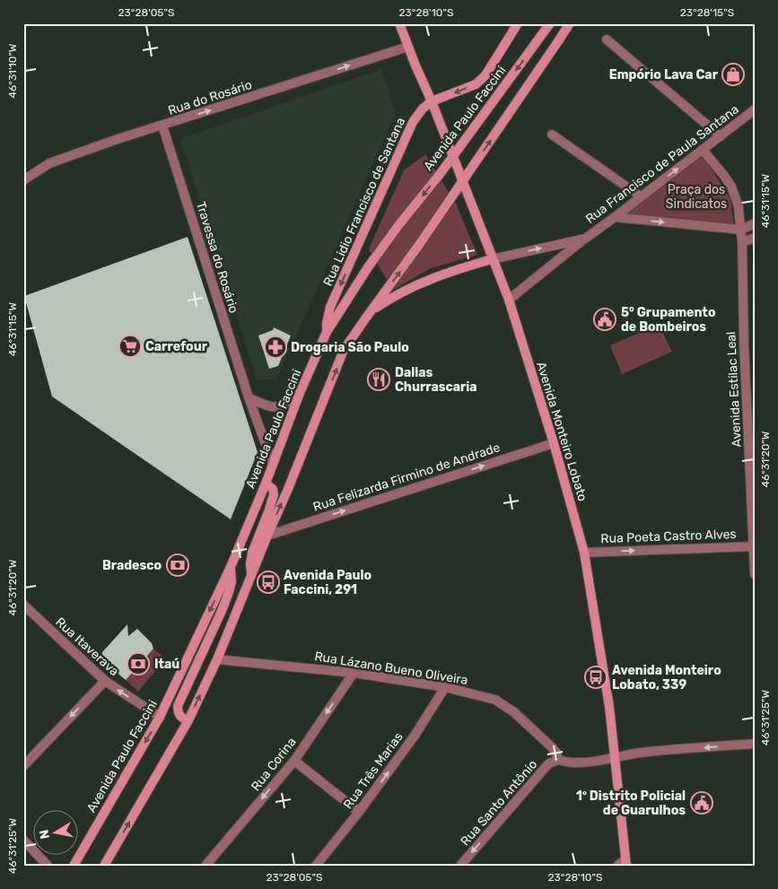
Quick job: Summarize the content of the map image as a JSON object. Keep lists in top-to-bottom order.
{
  "streets": {
    "main road": ["Avenida Paulo Faccini", "Rua Lidio Francisco de Santana", "Avenida Monteiro Lobato"],
    "street": [
      "Rua do Rosário",
      "Rua Francisco de Paula Santana",
      "Travessa do Rosário",
      "Avenida Estilac Leal",
      "Rua Felizarda Firmino de Andrade",
      "Rua Poeta Castro Alves",
      "Rua Itaverava",
      "Rua Lázano Bueno Oliveira",
      "Rua Corina",
      "Rua Três Marias",
      "Rua Santo Antônio"
    ]
  },
  "crossings": [
    ["Rua do Rosário", "Travessa do Rosário"],
    ["Rua do Rosário", "Avenida Monteiro Lobato"],
    ["Avenida Paulo Faccini", "Rua Lidio Francisco de Santana"],
    ["Avenida Paulo Faccini", "Travessa do Rosário"],
    ["Avenida Paulo Faccini", "Avenida Monteiro Lobato"],
    ["Avenida Paulo Faccini", "Rua Itaverava"],
    ["Rua Francisco de Paula Santana", "Avenida Estilac Leal"],
    ["Rua Francisco de Paula Santana", "Avenida Monteiro Lobato"],
    ["Rua Lidio Francisco de Santana", "Avenida Monteiro Lobato"],
    ["Avenida Estilac Leal", "Rua Poeta Castro Alves"],
    ["Avenida Monteiro Lobato", "Rua Felizarda Firmino de Andrade"],
    ["Avenida Monteiro Lobato", "Rua Poeta Castro Alves"],
    ["Rua Lázano Bueno Oliveira", "Rua Corina"],
    ["Rua Lázano Bueno Oliveira", "Rua Três Marias"],
    ["Rua Lázano Bueno Oliveira", "Rua Santo Antônio"]
  ],
  "one_way": [
    "Rua do Rosário",
    "Rua Felizarda Firmino de Andrade",
    "Rua Poeta Castro Alves",
    "Rua Itaverava",
    "Rua Corina",
    "Rua Três Marias",
    "Rua Santo Antônio"
  ],
  "parks": ["Praça dos Sindicatos"],
  "places": {
    "shop": ["Empório Lava Car"],
    "public building": ["5° Grupamento de Bombeiros", "1º Distrito Policial de Guarulhos"],
    "supermarket": ["Carrefour"],
    "pharmacy": ["Drogaria São Paulo"],
    "restaurant": ["Dallas Churrascaria"],
    "bank": ["Bradesco", "Itaú"],
    "bus stop": ["Avenida Paulo Faccini, 291", "Avenida Monteiro Lobato, 339"]
  },
  "north": "left",
  "coordinates": [
    "23°28'05\"S",
    "23°28'10\"S",
    "23°28'15\"S",
    "46°31'10\"W",
    "46°31'15\"W",
    "46°31'20\"W",
    "46°31'25\"W"
  ]
}
